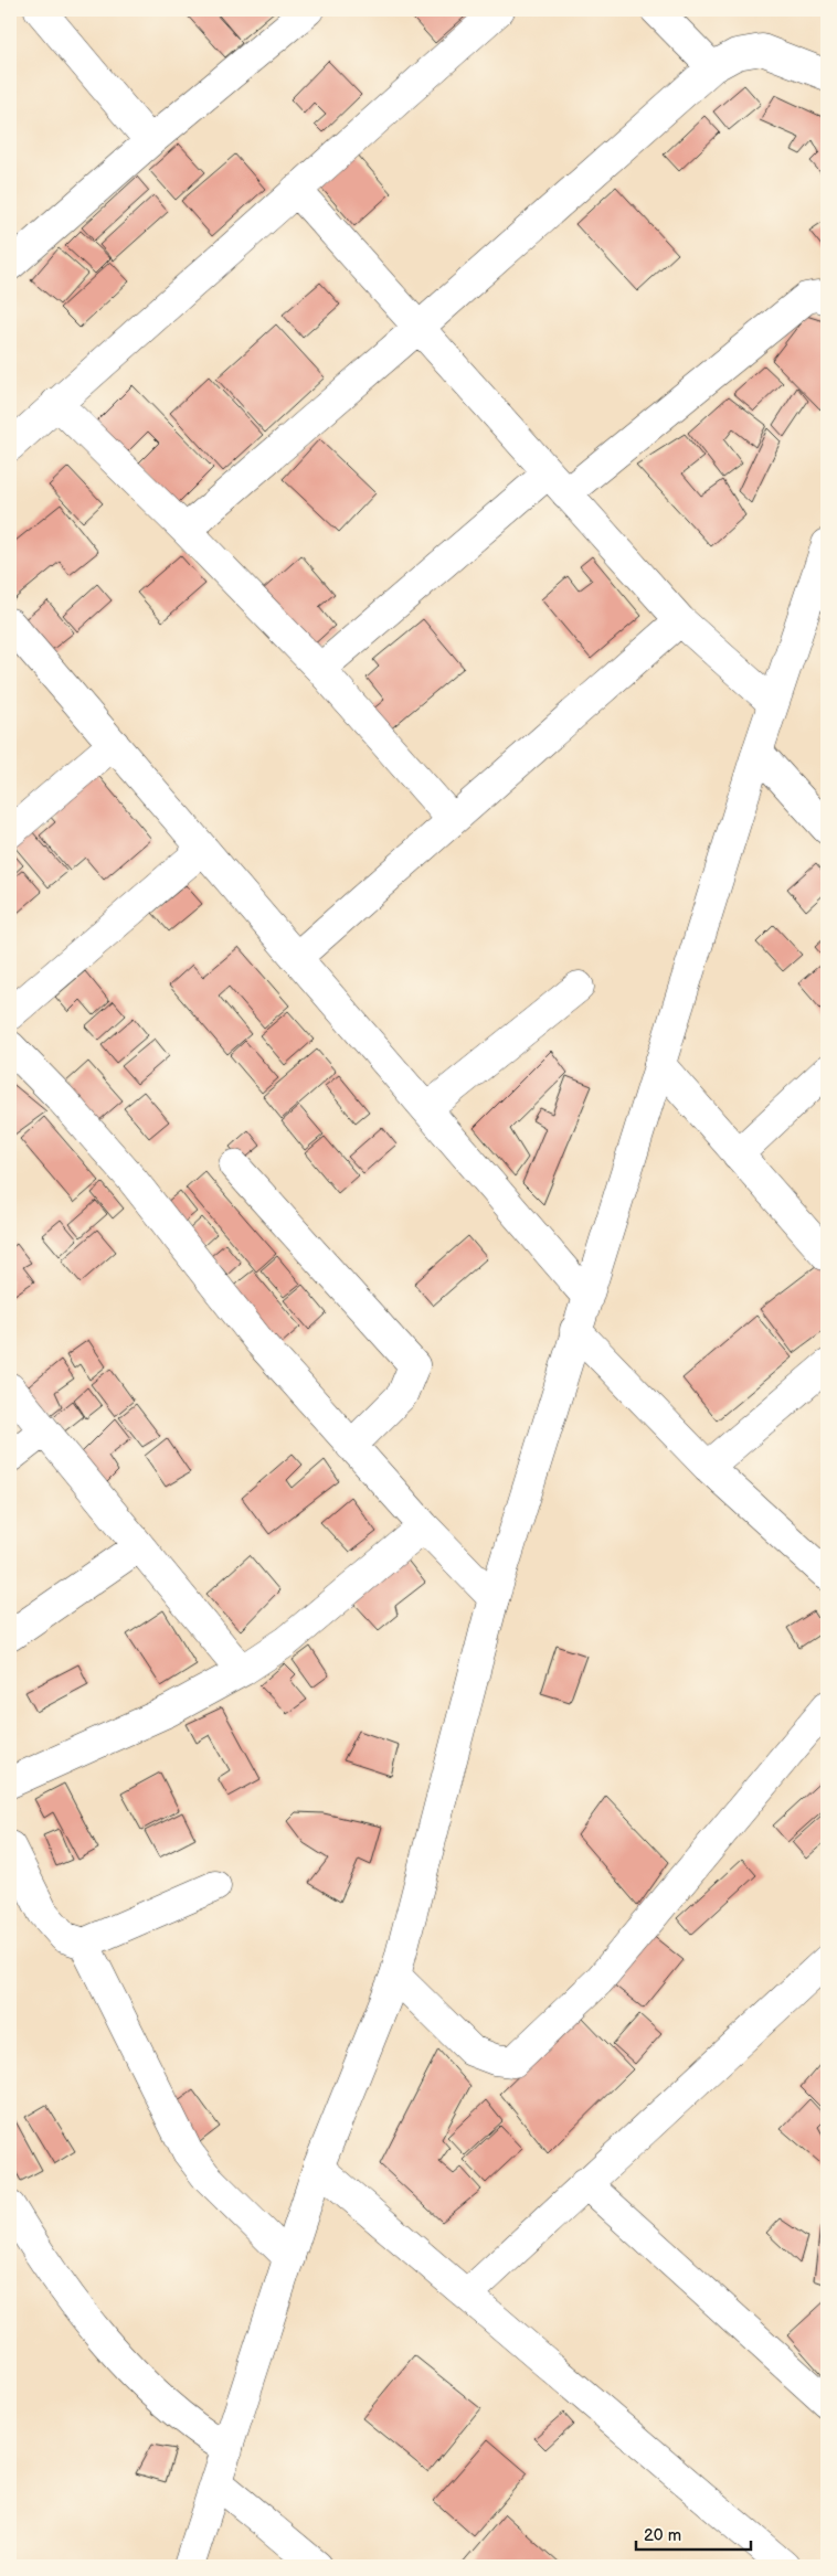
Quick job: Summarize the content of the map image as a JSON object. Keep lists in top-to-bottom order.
{
  "scale_bar": "20 m"
}
